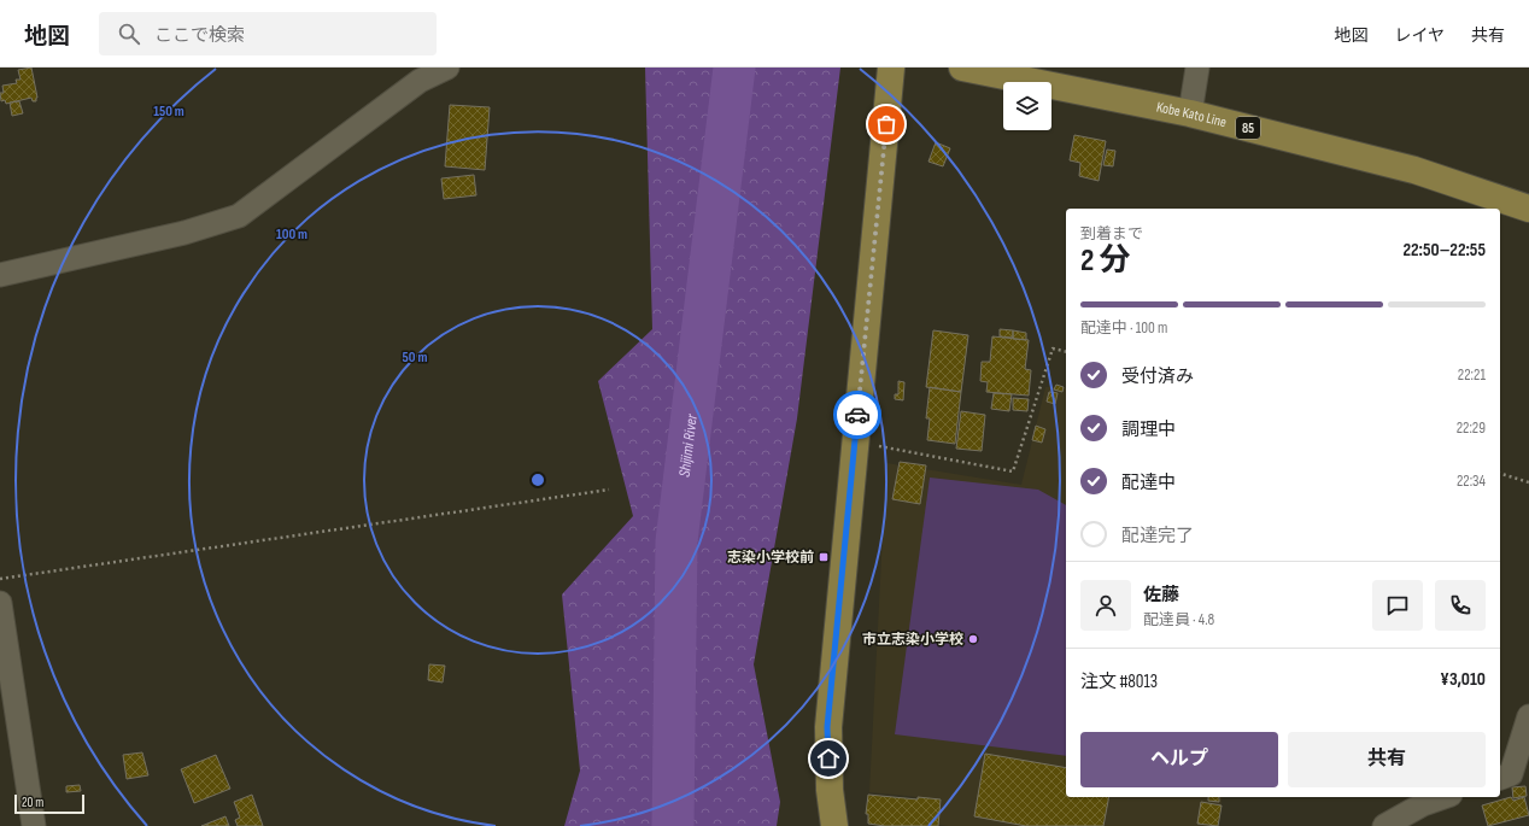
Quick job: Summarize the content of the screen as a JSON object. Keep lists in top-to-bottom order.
{
  "streets": {
    "main road": ["Kobe Kato Line", "85"]
  },
  "water": ["Shijimi River"],
  "places": {
    "transit": ["志染小学校前"],
    "other": ["市立志染小学校"]
  },
  "scale_bar": "20 m",
  "page": {
    "header": "地図",
    "search": "ここで検索",
    "nav": ["地図", "レイヤ", "共有"],
    "heading": ["2 分", "到着まで", "22:50–22:55"],
    "panel": [
      "佐藤",
      "配達員 · 4.8",
      "注文 #8013",
      "¥3,010"
    ],
    "bar": "配達中 · 100 m",
    "list": [
      ["受付済み", "22:21"],
      ["調理中", "22:29"],
      ["配達中", "22:34"],
      "配達完了"
    ],
    "buttons": ["ヘルプ", "共有"],
    "scale": "20 m"
  },
  "rings": ["150 m", "100 m", "50 m"]
}
